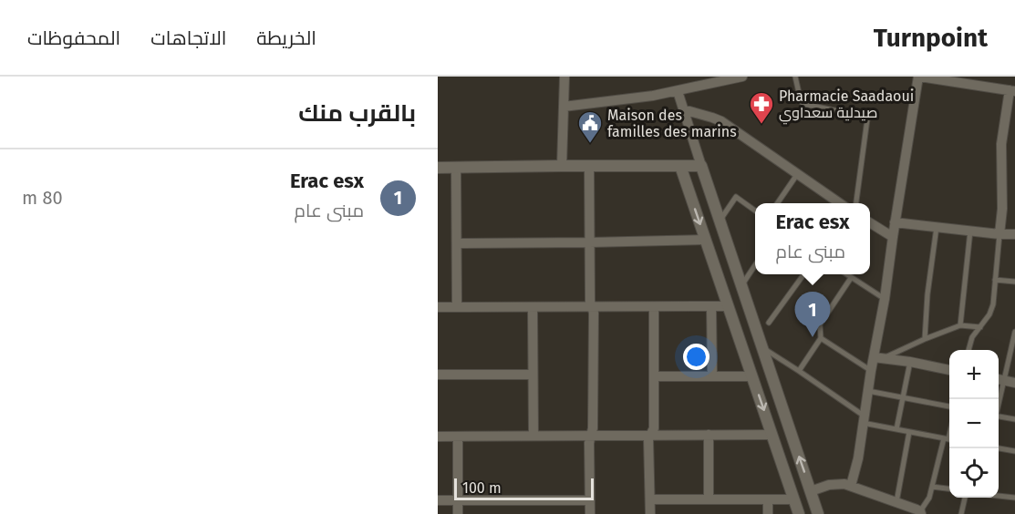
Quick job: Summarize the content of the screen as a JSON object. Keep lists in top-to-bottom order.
{
  "places": {
    "pharmacy": ["Pharmacie Saadaoui صيدلية سعداوي"],
    "public building": ["Maison des familles des marins"]
  },
  "scale_bar": "100 m",
  "page": {
    "header": "Turnpoint",
    "nav": ["الخريطة", "الاتجاهات", "المحفوظات"],
    "heading": "بالقرب منك",
    "list": [
      {
        "mark": "1",
        "name": "Erac esx",
        "note": "مبنى عام",
        "value": "80 m"
      }
    ],
    "popup": ["Erac esx", "مبنى عام"],
    "pins": "1",
    "map_buttons": ["+", "−"],
    "scale": "100 m"
  }
}
